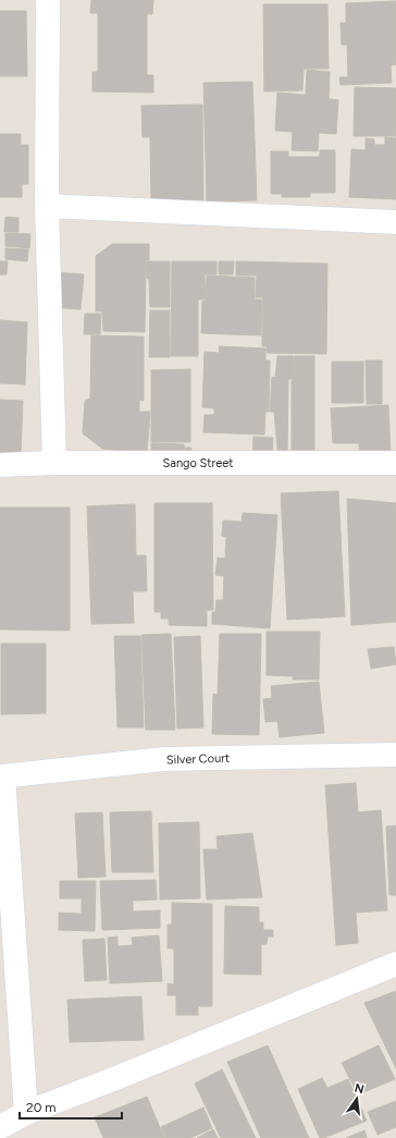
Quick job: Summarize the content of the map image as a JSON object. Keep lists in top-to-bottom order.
{
  "streets": {
    "street": ["Sango Street", "Silver Court"]
  },
  "scale_bar": "20 m",
  "north": "top"
}
